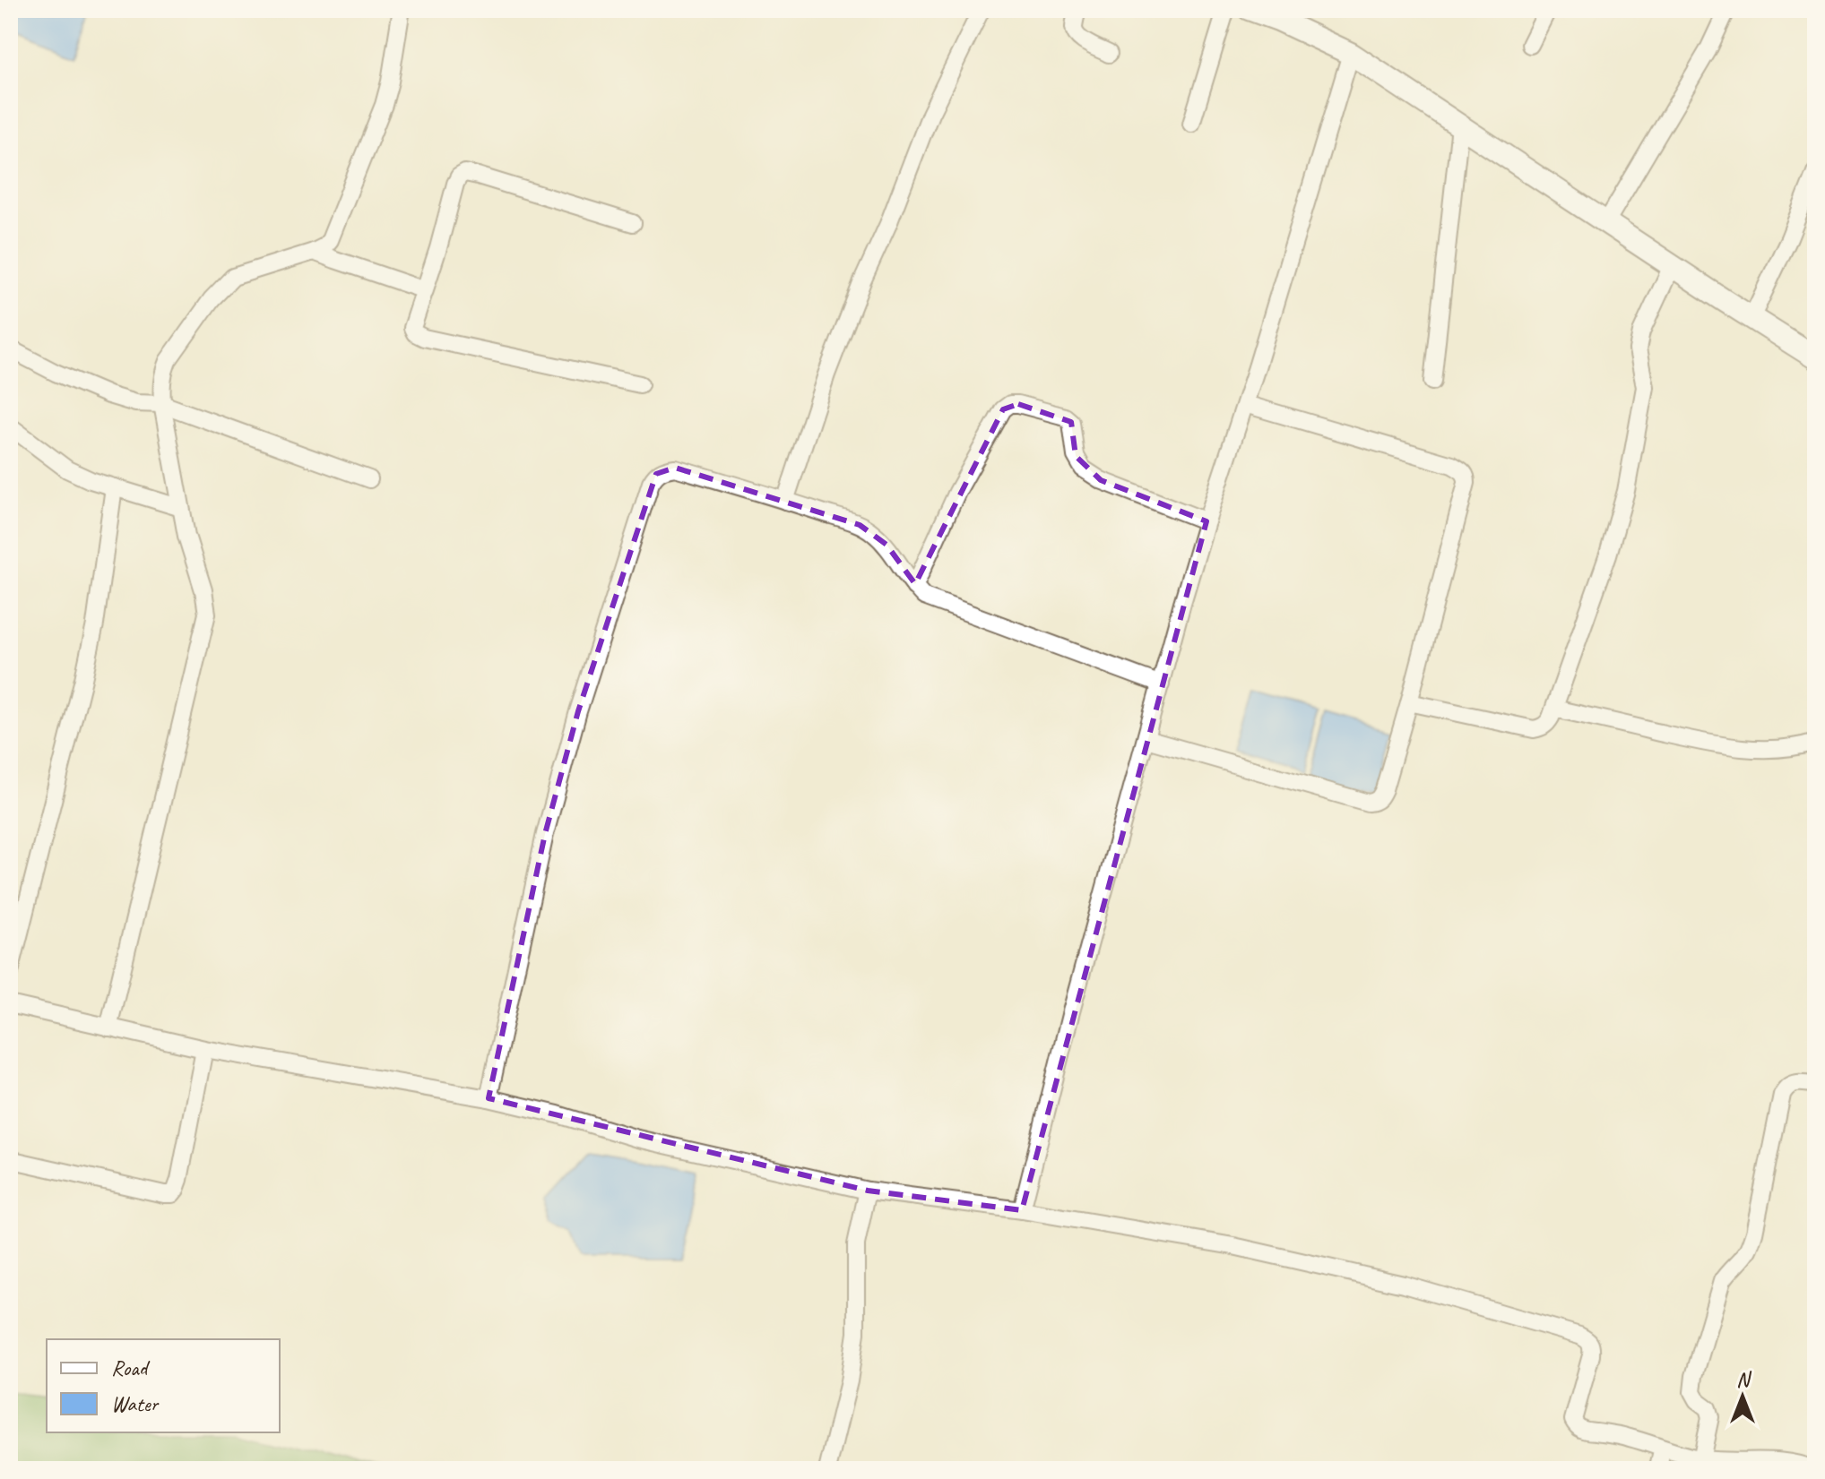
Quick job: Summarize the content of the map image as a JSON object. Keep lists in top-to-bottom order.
{
  "legend": ["Road", "Water"],
  "north": "top"
}
